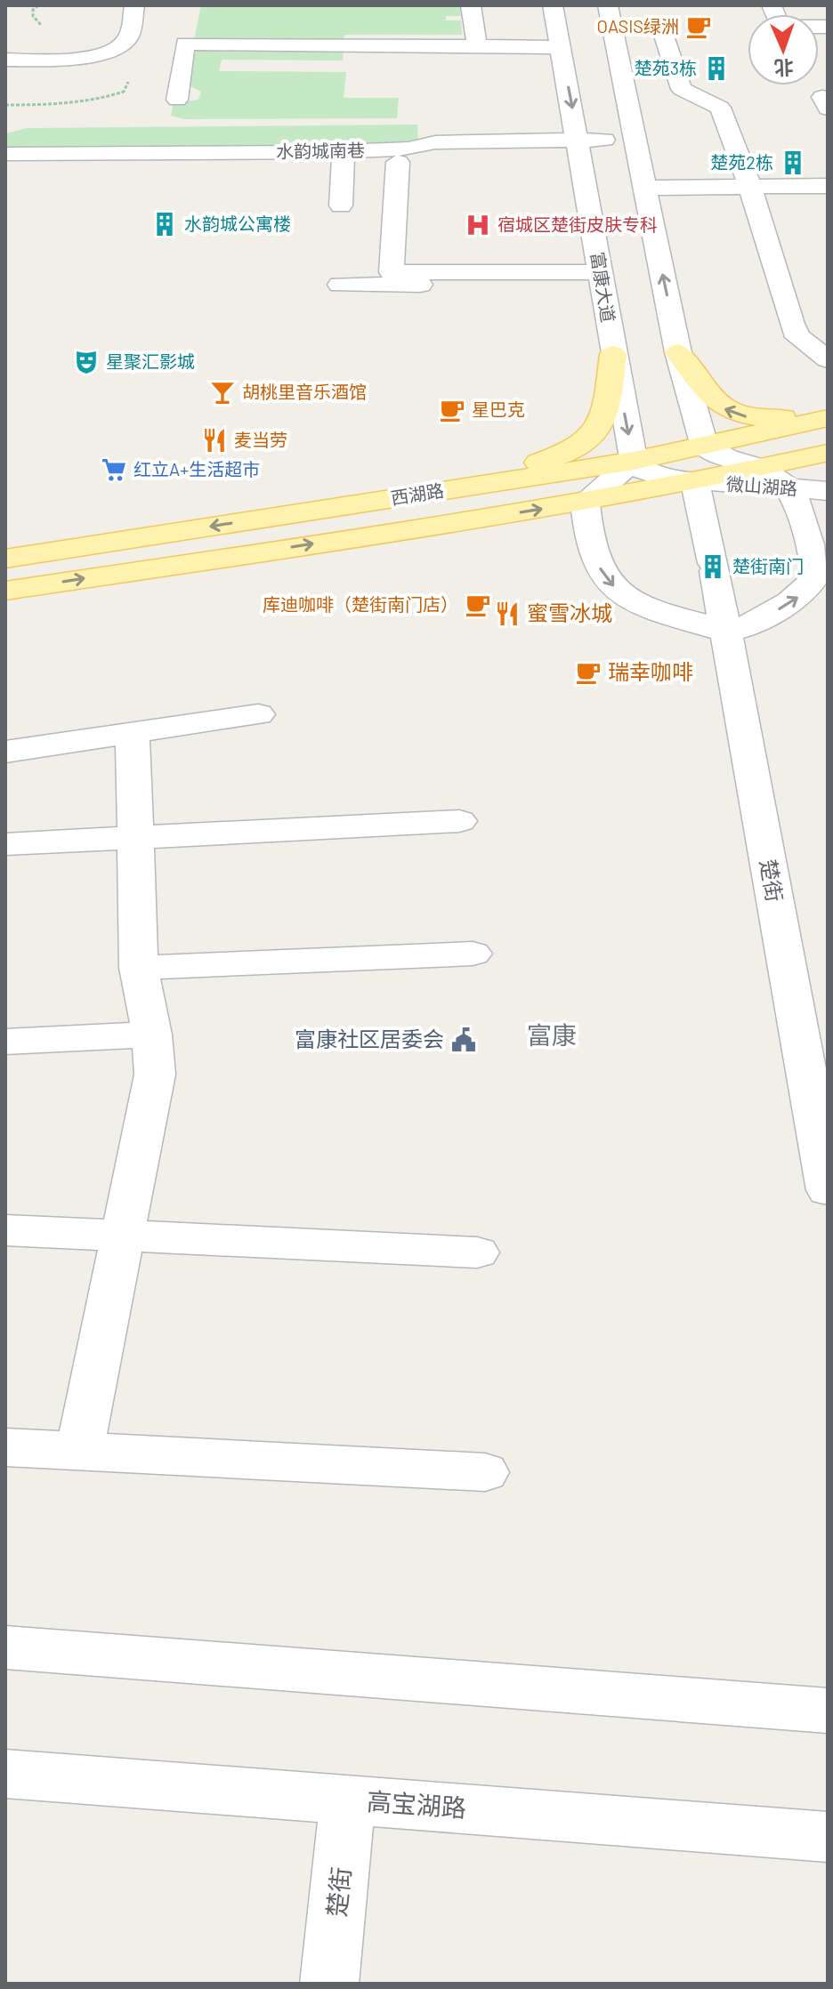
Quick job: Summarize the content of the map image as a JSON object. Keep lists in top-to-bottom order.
{
  "streets": {
    "main road": ["西湖路"],
    "street": [
      "水韵城南巷",
      "富康大道",
      "微山湖路",
      "楚街",
      "高宝湖路"
    ]
  },
  "crossings": [
    ["水韵城南巷", "富康大道"],
    ["富康大道", "西湖路"],
    ["微山湖路", "西湖路"],
    ["微山湖路", "楚街"],
    ["西湖路", "楚街"],
    ["楚街", "高宝湖路"]
  ],
  "districts": ["富康"],
  "places": {
    "cafe": [
      "OASIS绿洲",
      "星巴克",
      "库迪咖啡（楚街南门店）",
      "瑞幸咖啡"
    ],
    "building": [
      "楚苑3栋",
      "楚苑2栋",
      "水韵城公寓楼",
      "楚街南门"
    ],
    "hospital": ["宿城区楚街皮肤专科"],
    "theatre": ["星聚汇影城"],
    "bar": ["胡桃里音乐酒馆"],
    "restaurant": ["麦当劳", "蜜雪冰城"],
    "supermarket": ["红立A+生活超市"],
    "public building": ["富康社区居委会"]
  },
  "north": "bottom"
}
